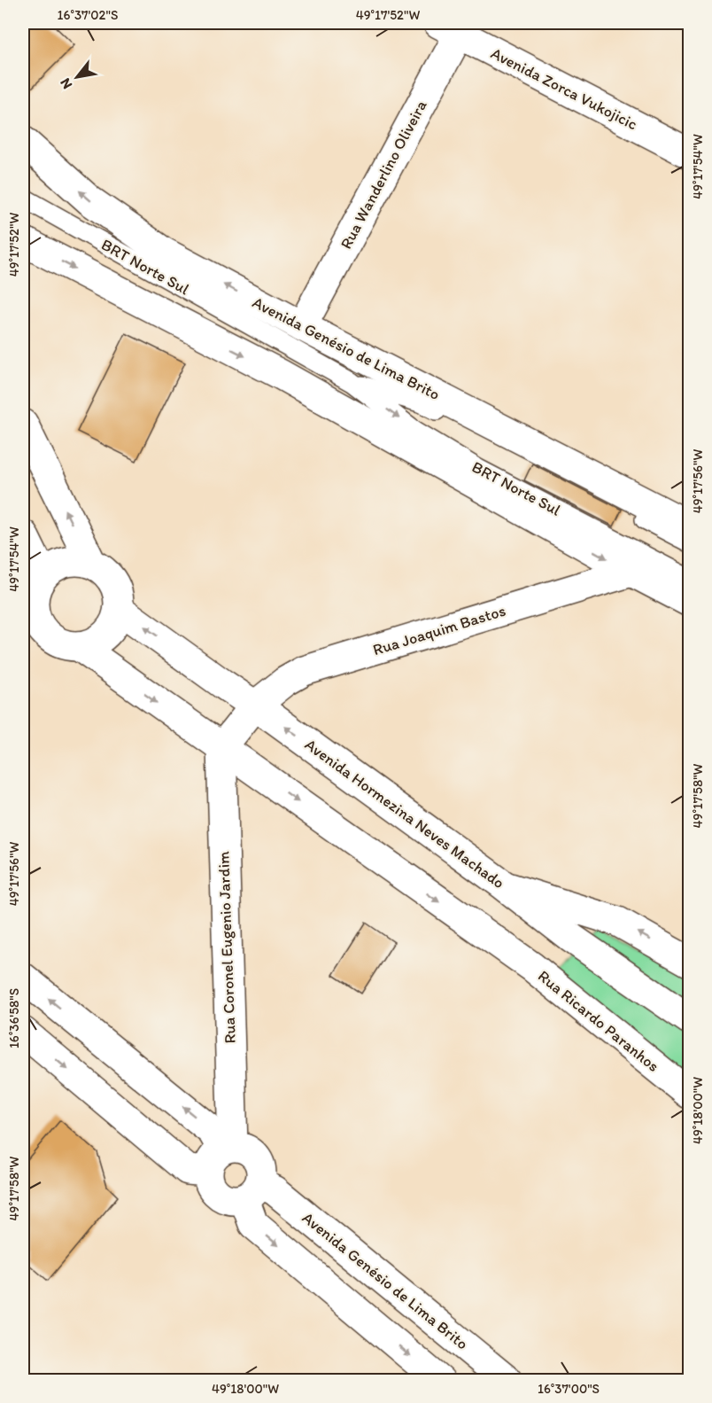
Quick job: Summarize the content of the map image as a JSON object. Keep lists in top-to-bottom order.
{
  "streets": {
    "main road": [
      "Avenida Zorca Vukojicic",
      "Rua Wanderlino Oliveira",
      "Avenida Genésio de Lima Brito",
      "Rua Joaquim Bastos",
      "Avenida Hormezina Neves Machado",
      "Rua Coronel Eugenio Jardim",
      "Rua Ricardo Paranhos"
    ],
    "lane": ["BRT Norte Sul"]
  },
  "crossings": [
    ["Avenida Zorca Vukojicic", "Rua Wanderlino Oliveira"],
    ["Rua Wanderlino Oliveira", "Avenida Genésio de Lima Brito"],
    ["Avenida Genésio de Lima Brito", "Rua Coronel Eugenio Jardim"],
    ["Rua Joaquim Bastos", "Avenida Hormezina Neves Machado"],
    ["Rua Joaquim Bastos", "Rua Coronel Eugenio Jardim"],
    ["Rua Joaquim Bastos", "Rua Ricardo Paranhos"],
    ["Rua Coronel Eugenio Jardim", "Rua Ricardo Paranhos"]
  ],
  "north": "bottom left",
  "coordinates": [
    "16°37'02\"S",
    "49°17'52\"W",
    "49°17'54\"W",
    "49°17'56\"W",
    "49°17'58\"W",
    "16°36'58\"S",
    "49°18'00\"W",
    "16°37'00\"S"
  ]
}
